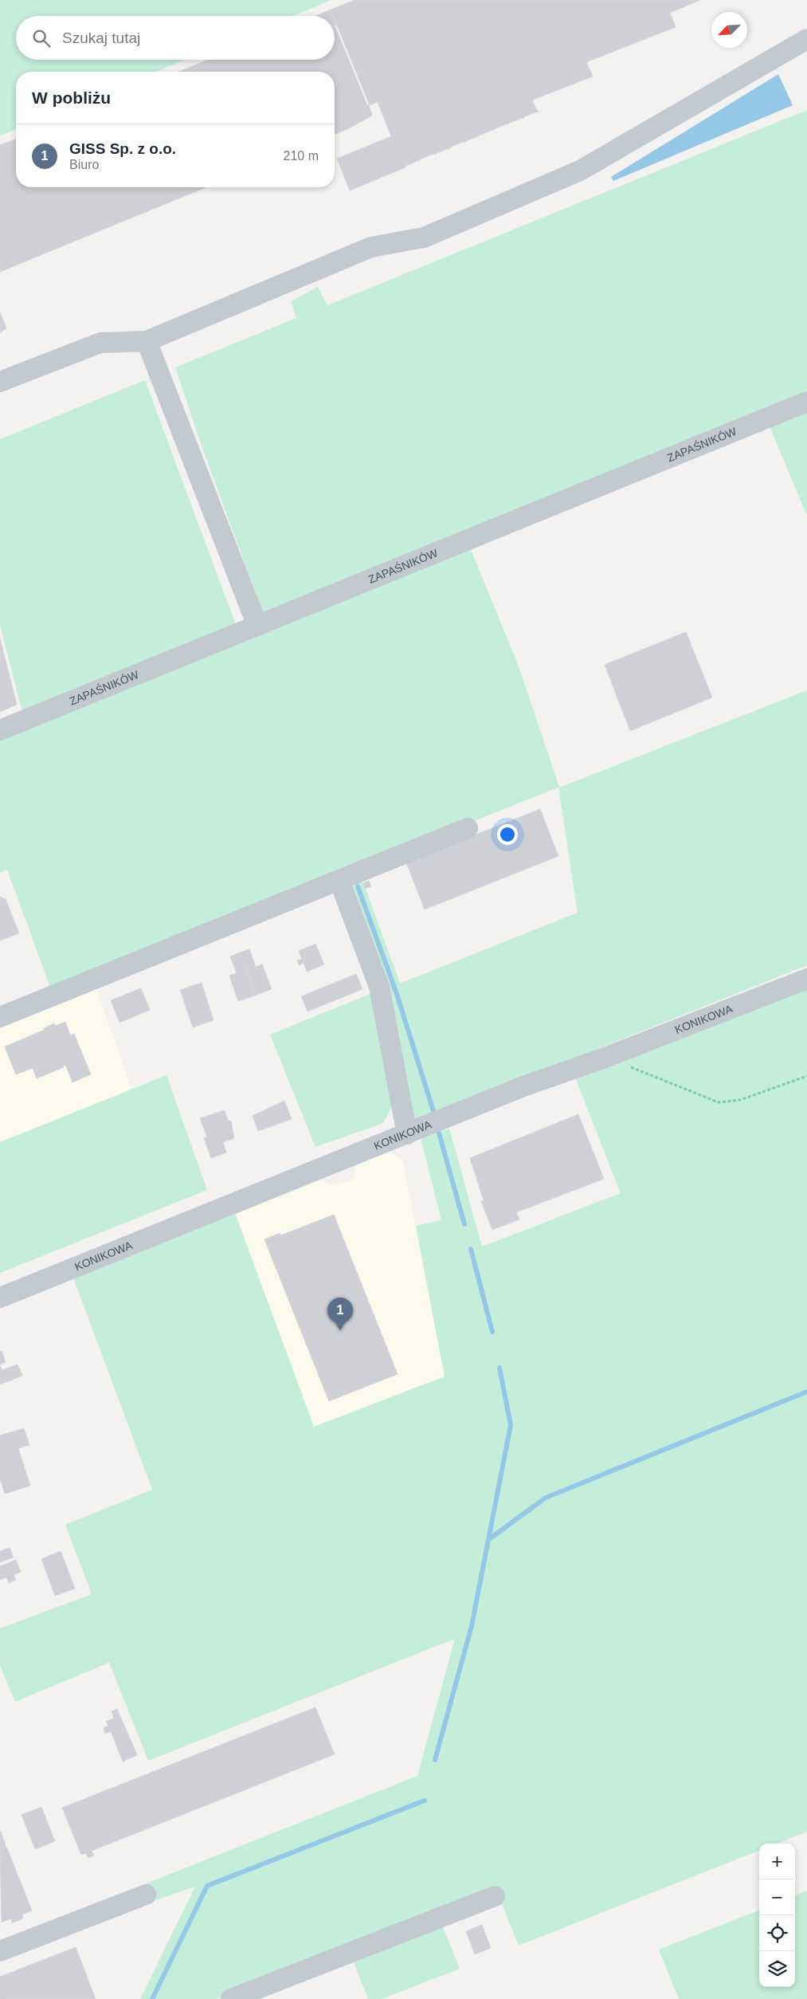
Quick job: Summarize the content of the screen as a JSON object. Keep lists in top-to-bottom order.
{
  "streets": {
    "street": ["ZAPAŚNIKÓW", "KONIKOWA"]
  },
  "north": "bottom left",
  "page": {
    "search": "Szukaj tutaj",
    "heading": "W pobliżu",
    "list": [
      {
        "mark": "1",
        "name": "GISS Sp. z o.o.",
        "note": "Biuro",
        "value": "210 m"
      }
    ],
    "pins": "1",
    "map_buttons": ["+", "−"]
  }
}
